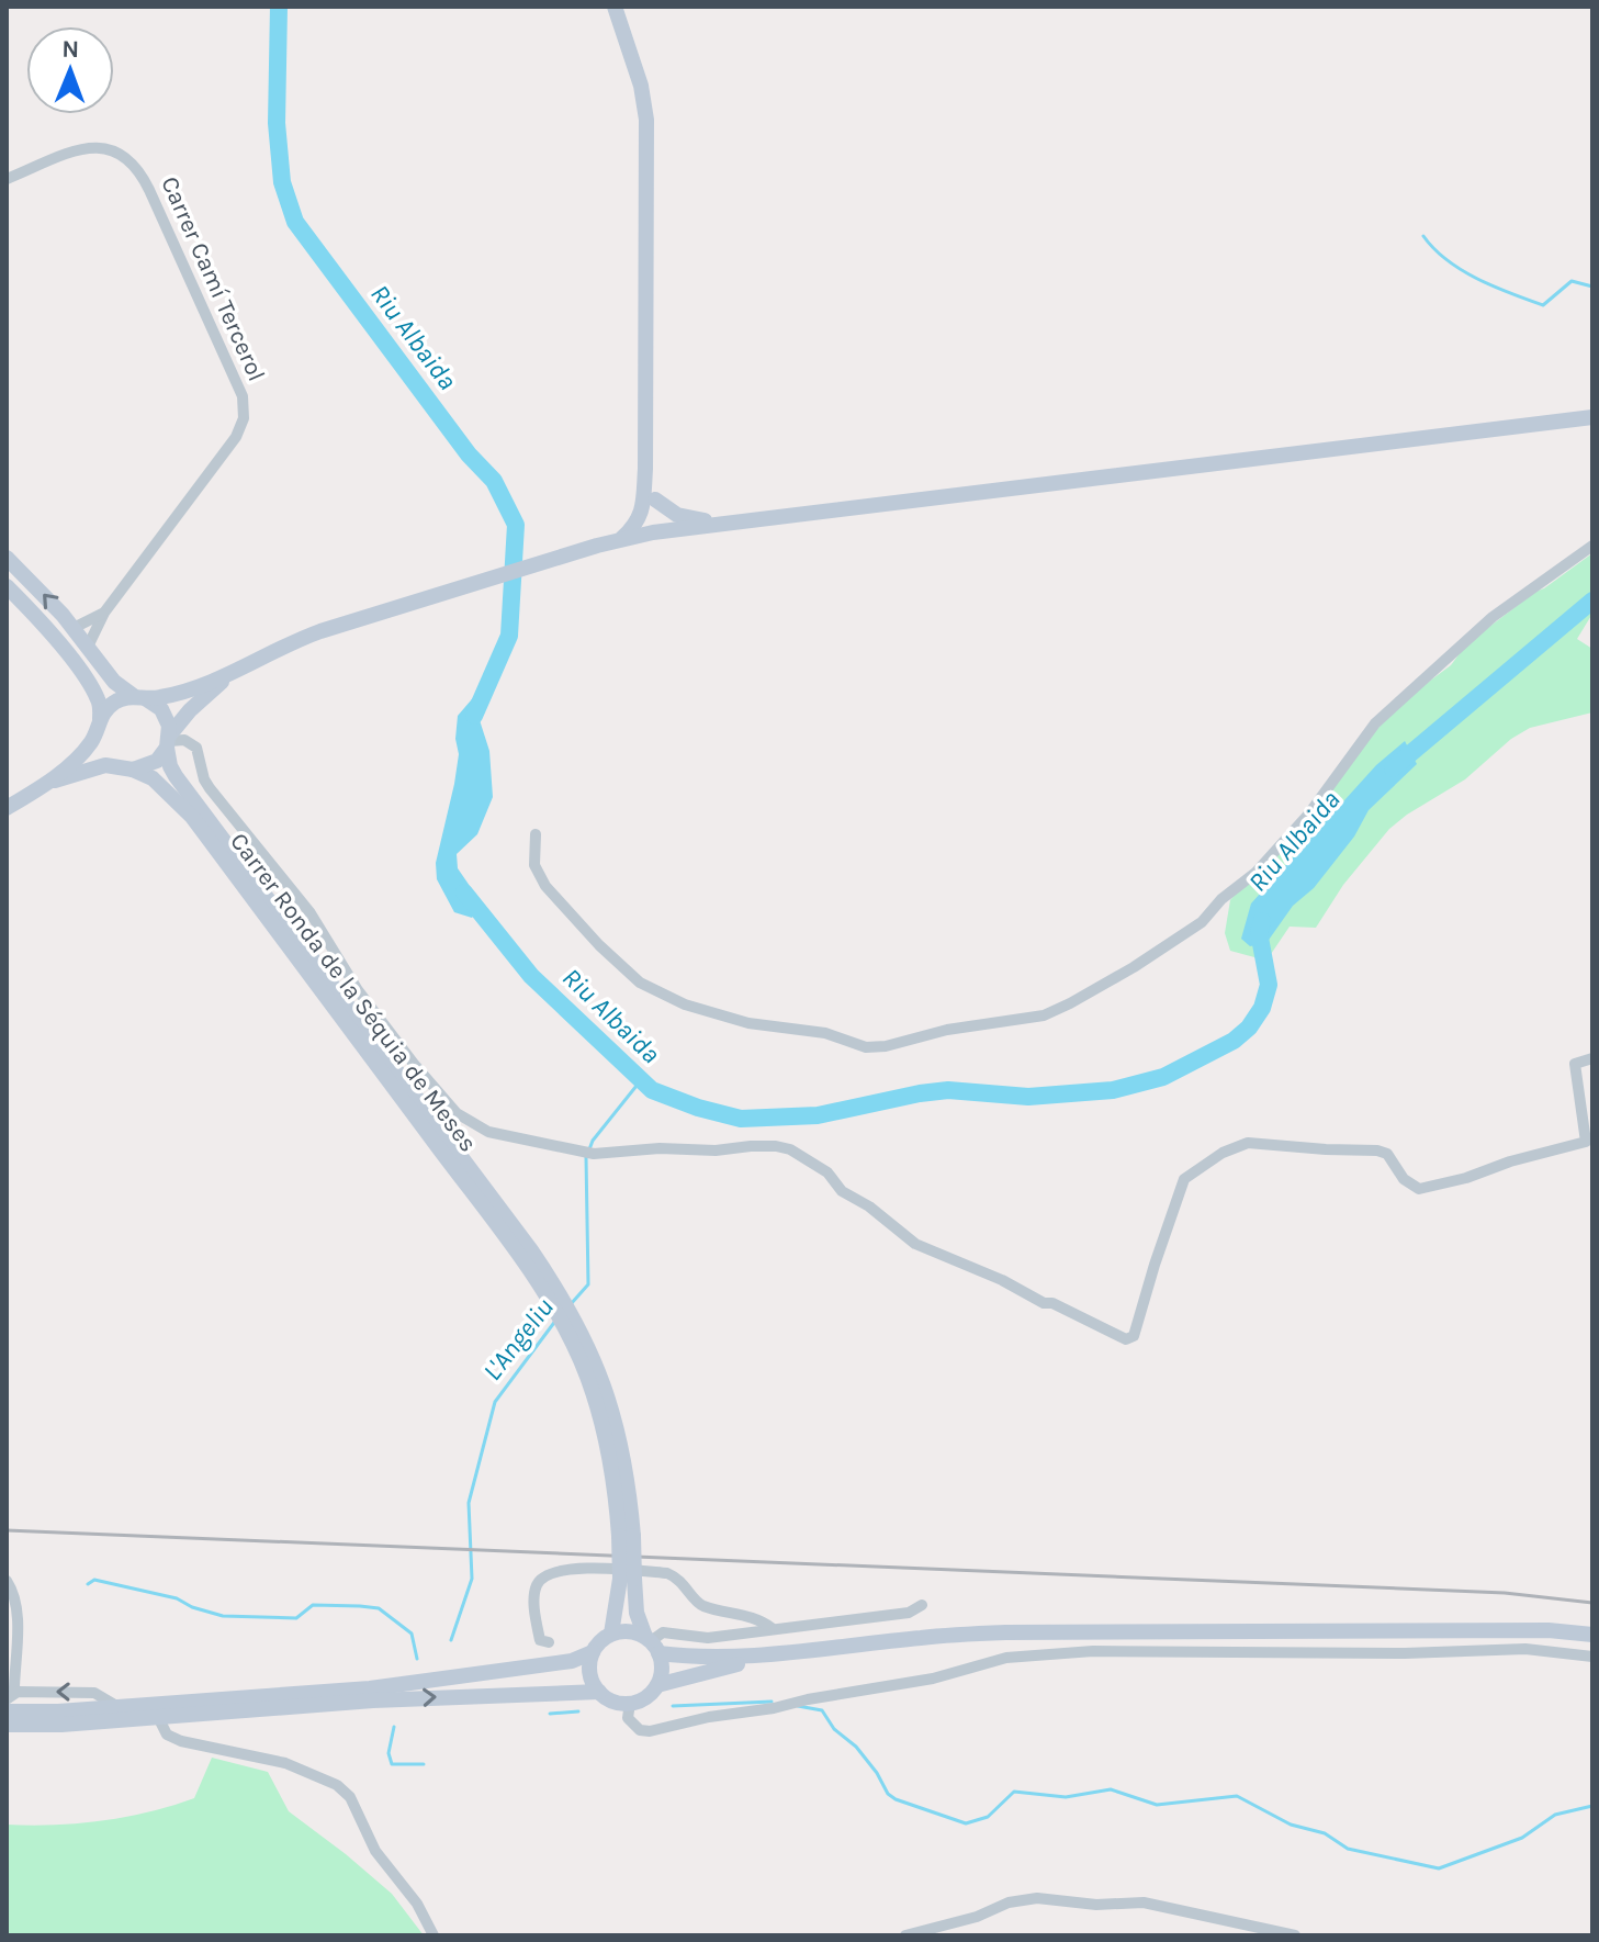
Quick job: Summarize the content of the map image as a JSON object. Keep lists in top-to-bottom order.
{
  "streets": {
    "main road": ["Carrer Ronda de la Séquia de Meses"],
    "street": ["Carrer Camí Tercerol"]
  },
  "water": ["Riu Albaida", "L'Angeliu"],
  "north": "top"
}
